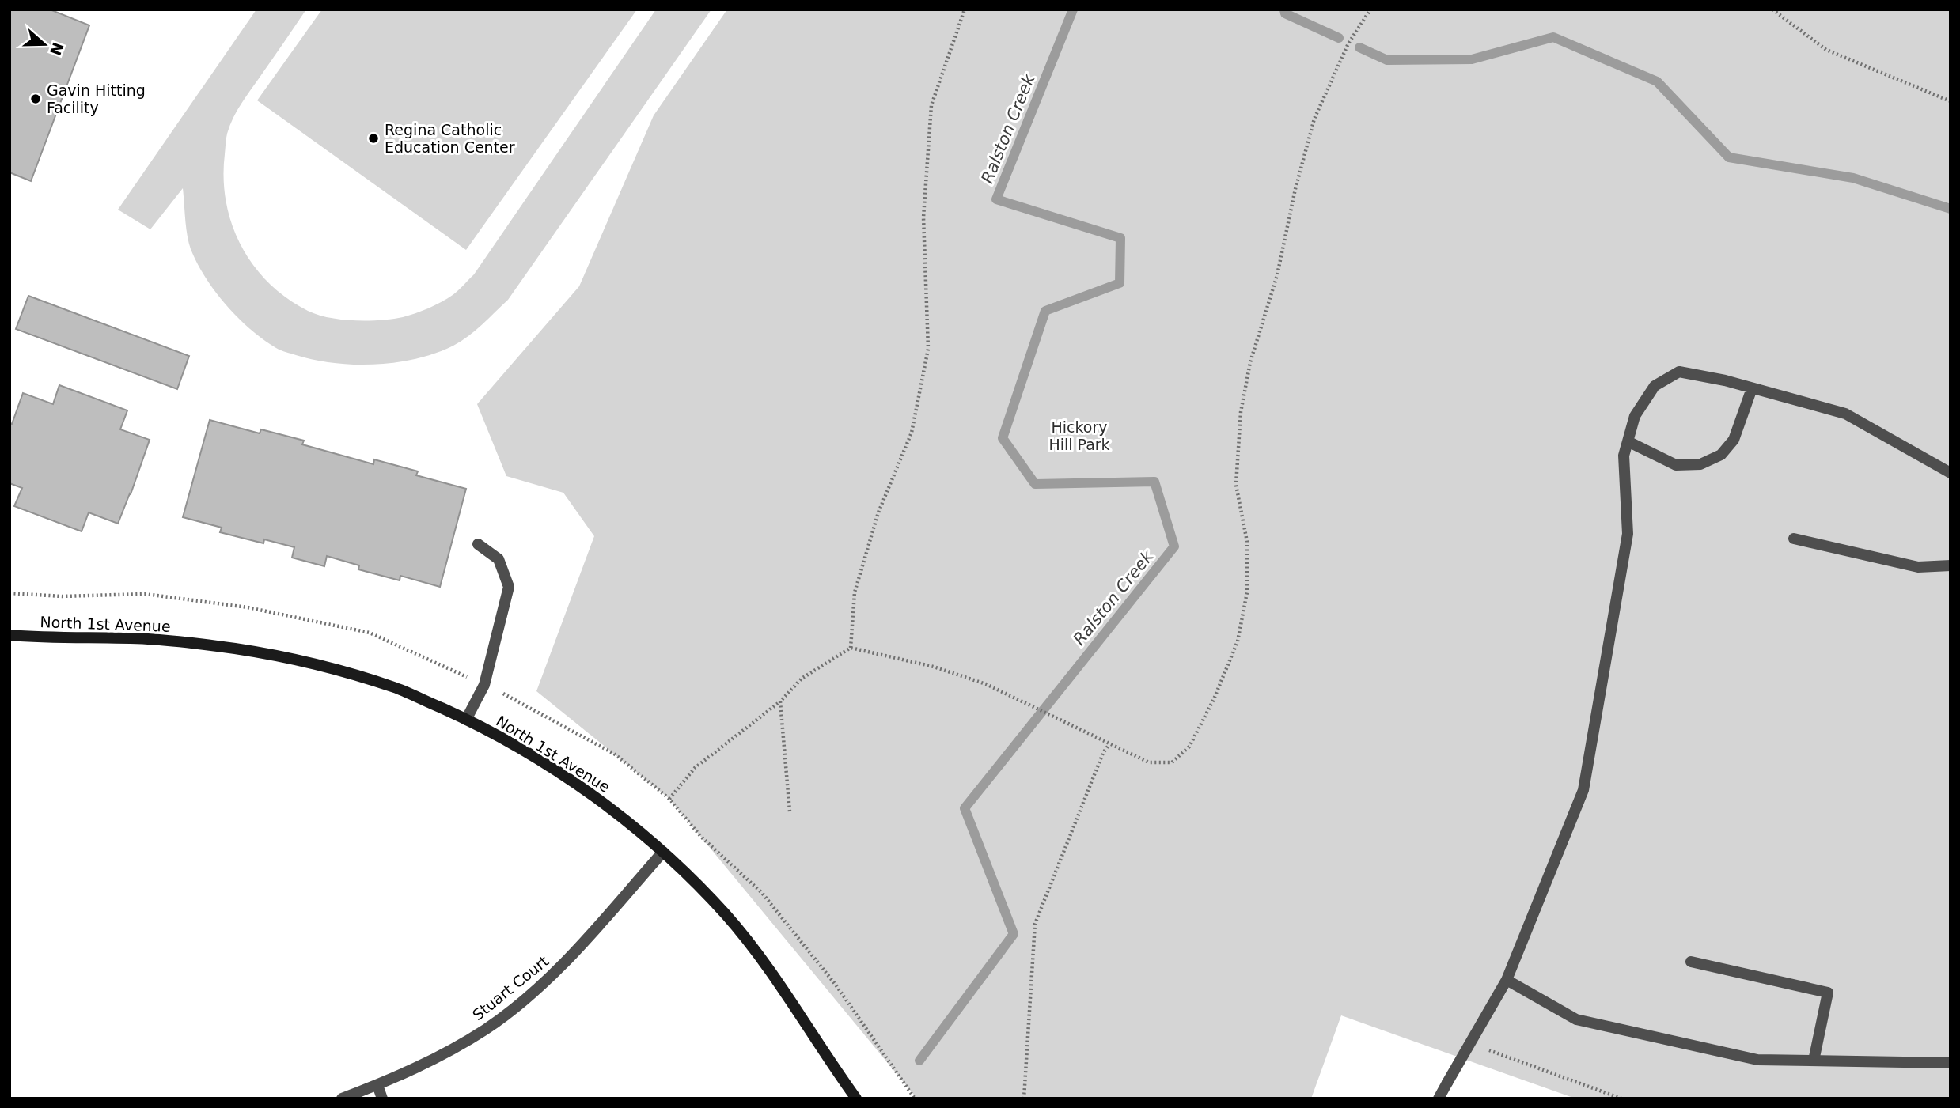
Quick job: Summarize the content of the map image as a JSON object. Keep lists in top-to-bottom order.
{
  "streets": {
    "main road": ["North 1st Avenue"],
    "street": ["Stuart Court"]
  },
  "crossings": [
    ["North 1st Avenue", "Stuart Court"]
  ],
  "water": ["Ralston Creek"],
  "parks": ["Hickory Hill Park"],
  "places": ["Gavin Hitting Facility", "Regina Catholic Education Center"],
  "north": "right"
}
